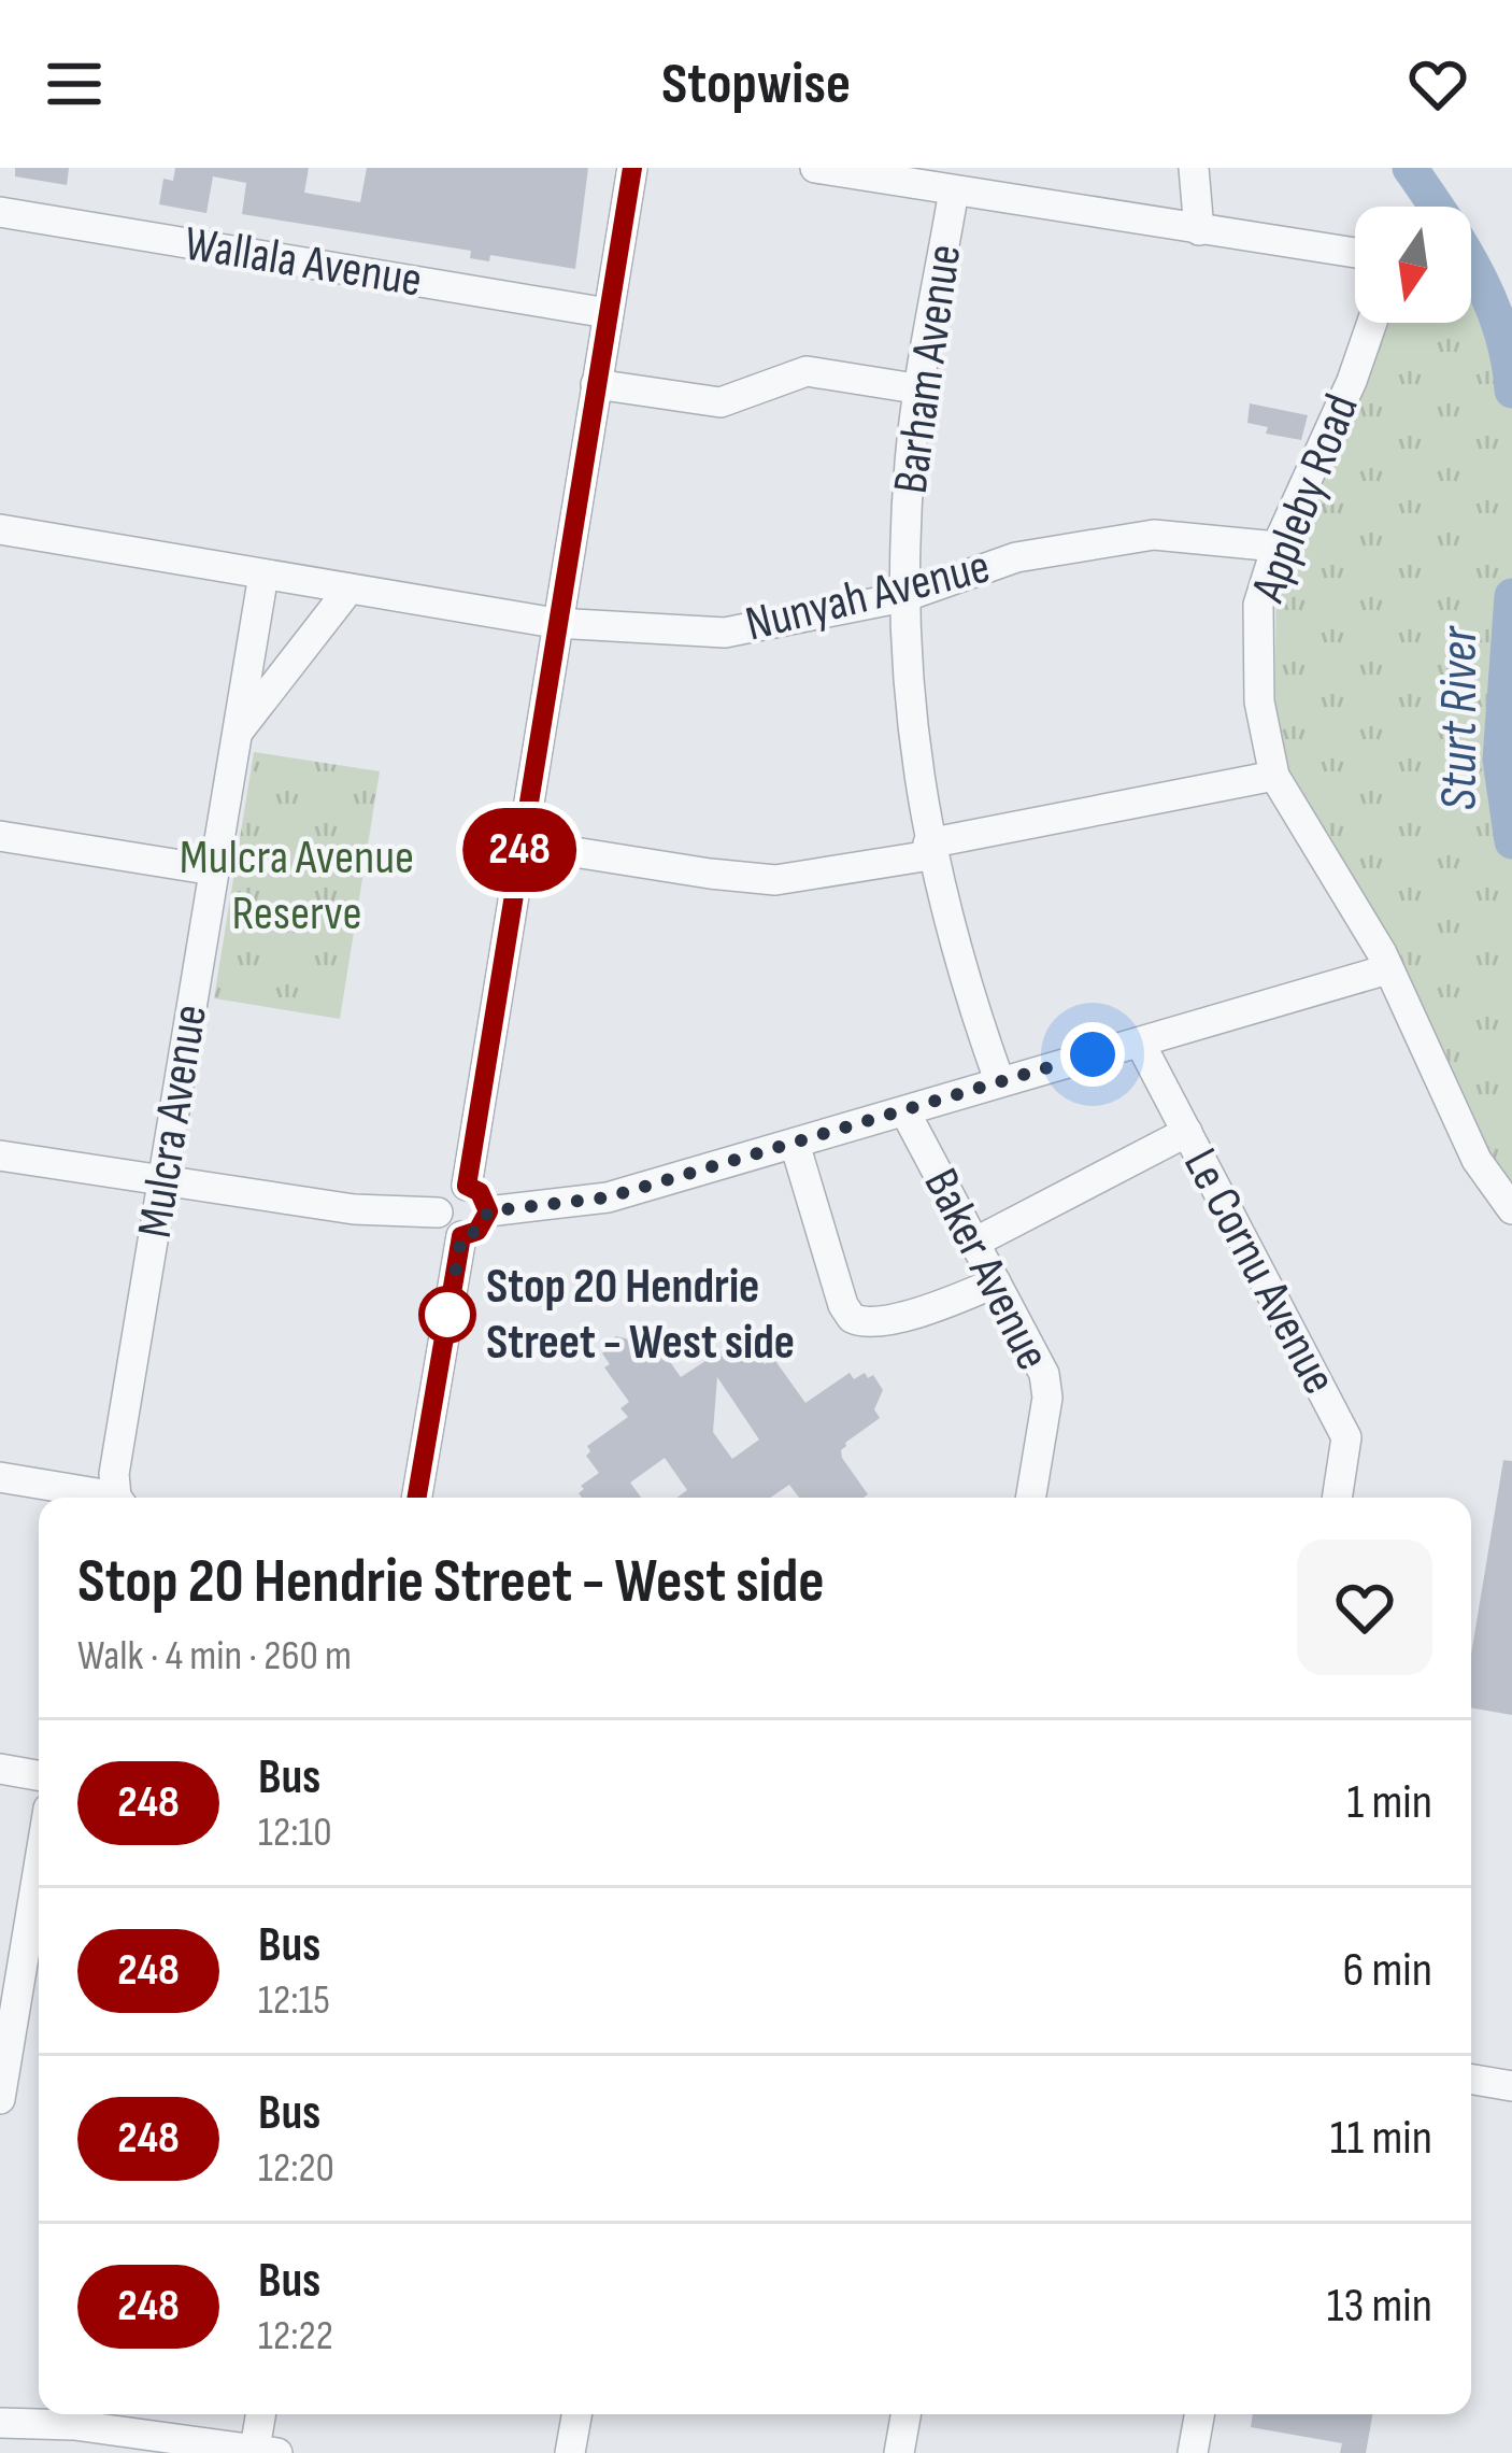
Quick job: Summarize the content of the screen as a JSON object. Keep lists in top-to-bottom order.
{
  "streets": {
    "street": [
      "Wallala Avenue",
      "Barham Avenue",
      "Appleby Road",
      "Nunyah Avenue",
      "Mulcra Avenue",
      "Baker Avenue",
      "Le Cornu Avenue"
    ]
  },
  "crossings": [
    ["Barham Avenue", "Nunyah Avenue"],
    ["Appleby Road", "Nunyah Avenue"],
    ["Nunyah Avenue", "Mulcra Avenue"]
  ],
  "water": ["Sturt River"],
  "parks": ["Mulcra Avenue Reserve"],
  "places": ["Stop 20 Hendrie Street - West side"],
  "lines": ["bus line 248"],
  "north": "bottom",
  "page": {
    "header": "Stopwise",
    "on_map": "248",
    "heading": ["Stop 20 Hendrie Street - West side", "Walk · 4 min · 260 m"],
    "list": [
      {
        "mark": "248",
        "name": "Bus",
        "note": "12:10",
        "value": "1 min"
      },
      {
        "mark": "248",
        "name": "Bus",
        "note": "12:15",
        "value": "6 min"
      },
      {
        "mark": "248",
        "name": "Bus",
        "note": "12:20",
        "value": "11 min"
      },
      {
        "mark": "248",
        "name": "Bus",
        "note": "12:22",
        "value": "13 min"
      }
    ]
  }
}
